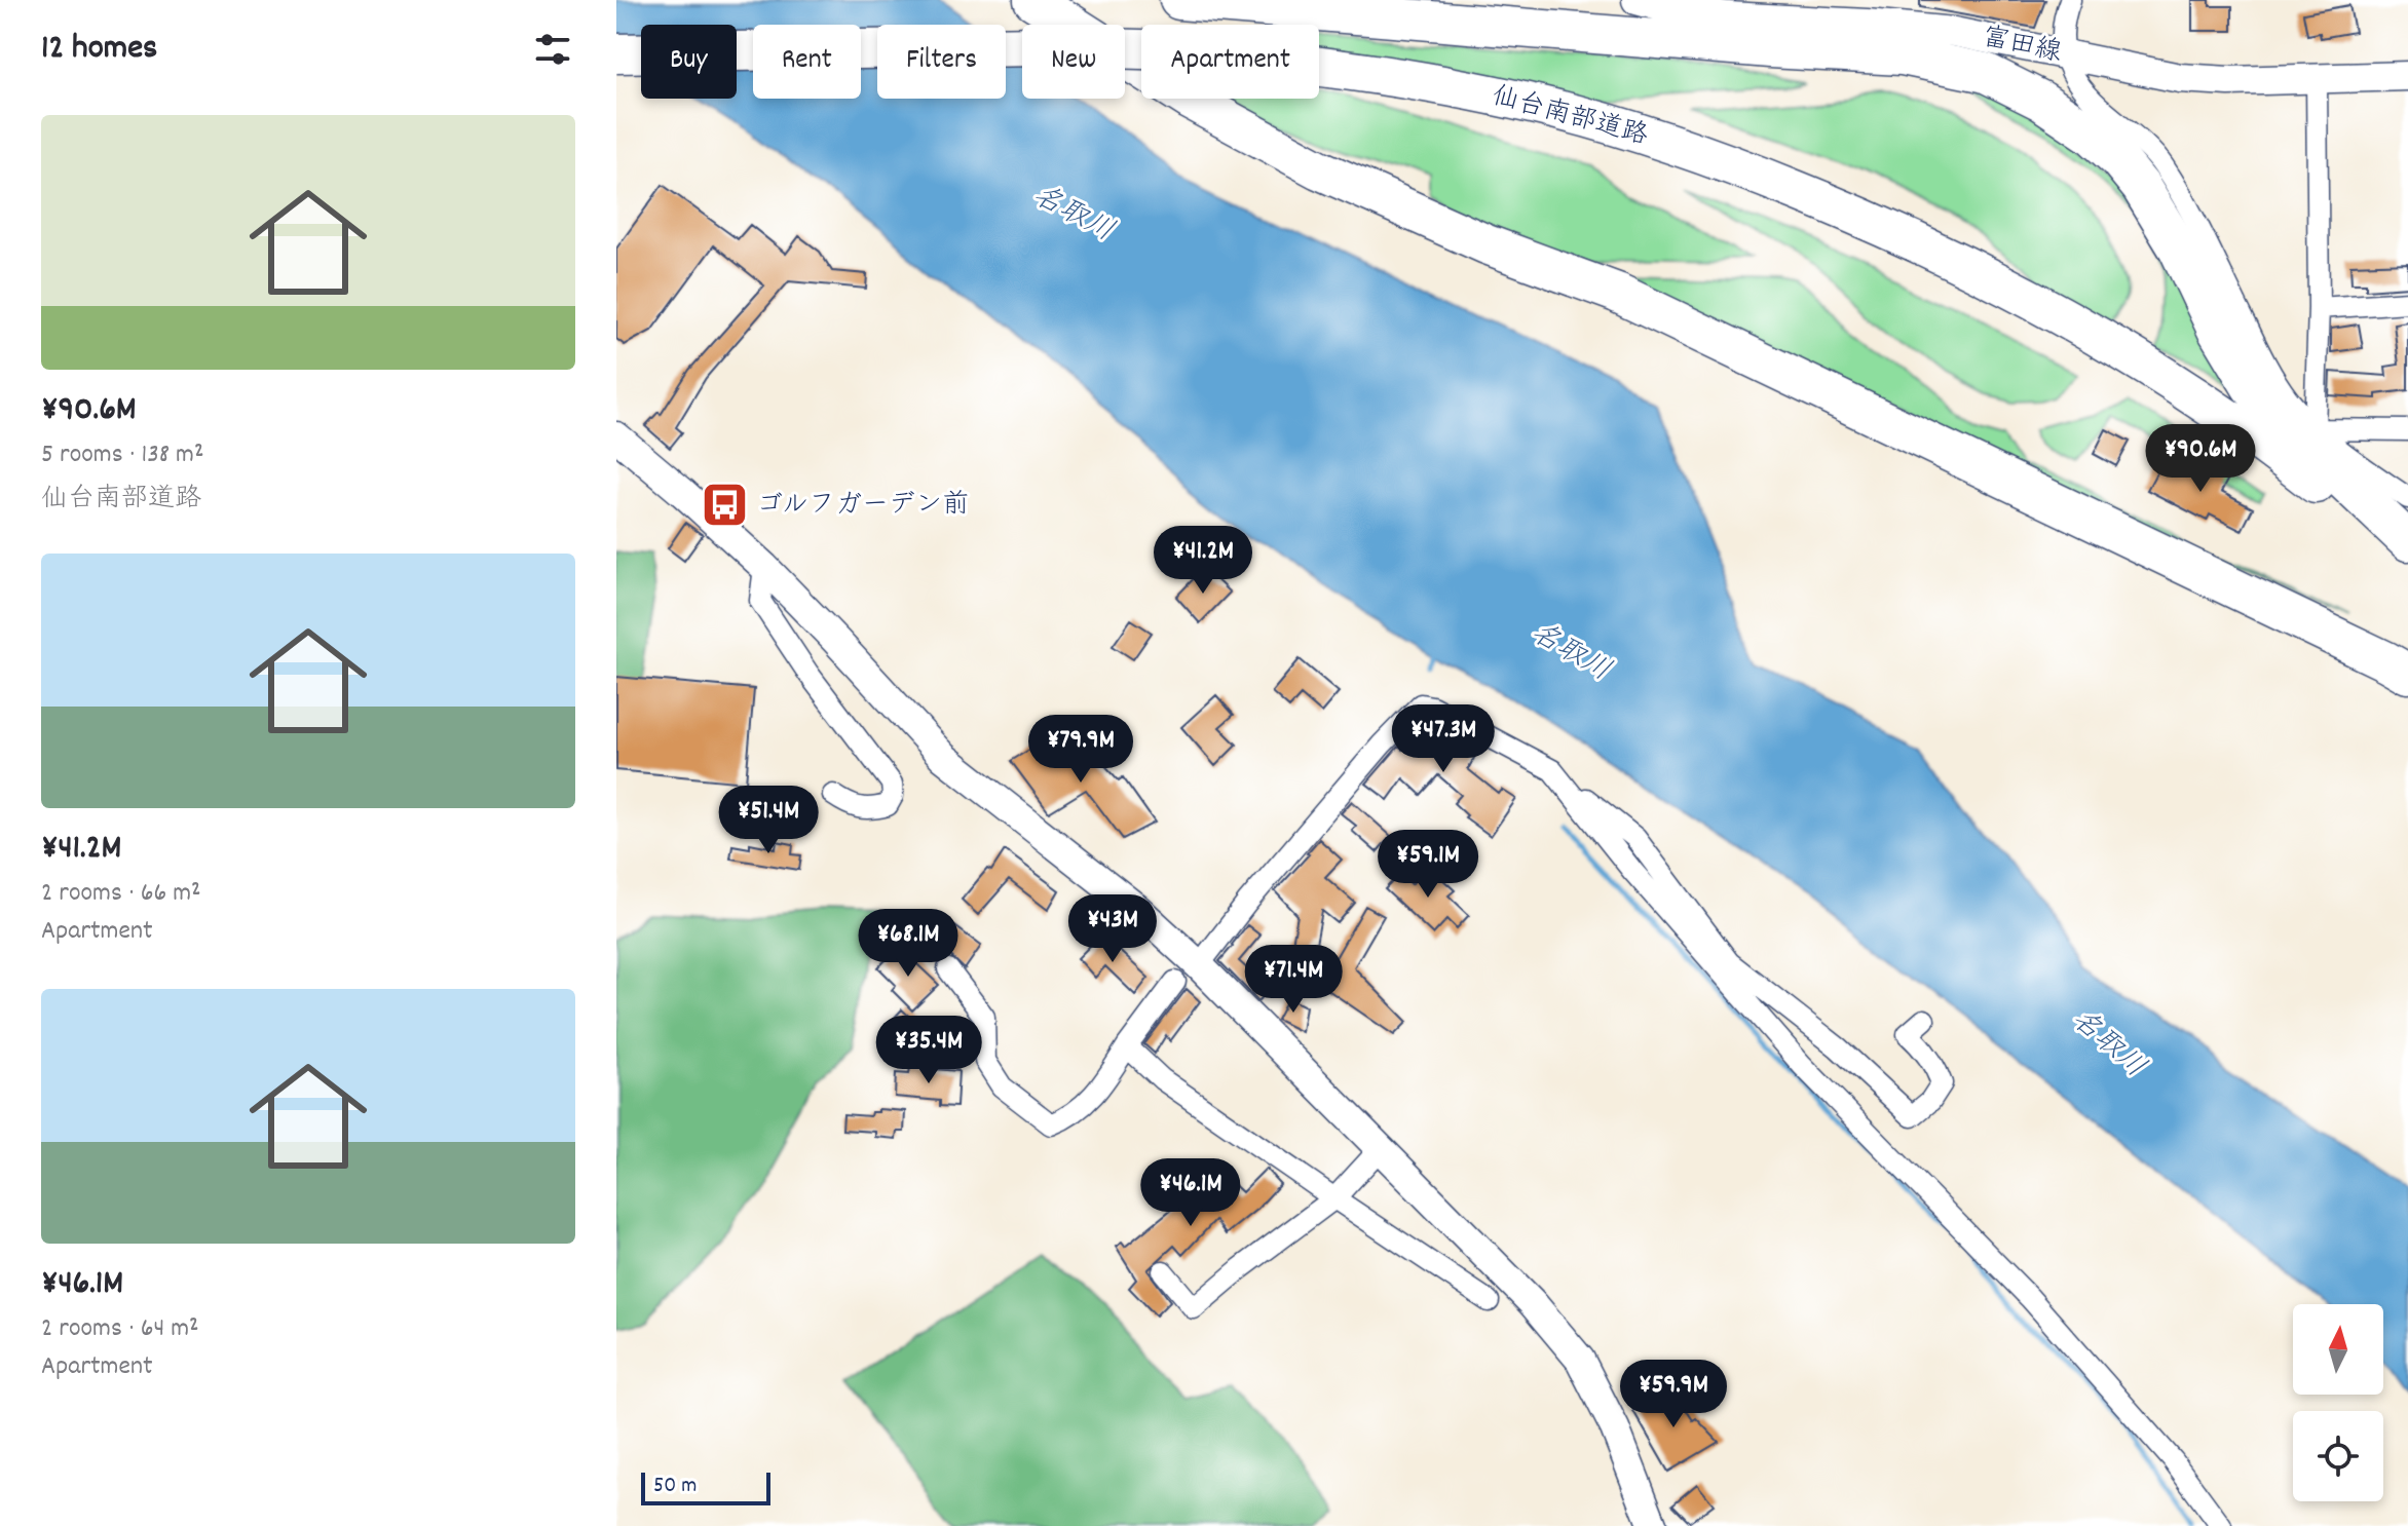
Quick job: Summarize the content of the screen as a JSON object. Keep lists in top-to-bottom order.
{
  "streets": {
    "highway": ["仙台南部道路"],
    "street": ["富田線"]
  },
  "water": ["名取川"],
  "places": {
    "bus stop": ["ゴルフガーデン前"]
  },
  "scale_bar": "50 m",
  "north": "top",
  "page": {
    "heading": "12 homes",
    "chip": [
      "Buy",
      "Rent",
      "Filters",
      "New",
      "Apartment"
    ],
    "list": [
      {
        "name": "¥90.6M",
        "note": "5 rooms · 138 m² · 仙台南部道路"
      },
      {
        "name": "¥41.2M",
        "note": "2 rooms · 66 m² · Apartment"
      },
      {
        "name": "¥46.1M",
        "note": "2 rooms · 64 m² · Apartment"
      }
    ],
    "price": [
      "¥90.6M",
      "¥41.2M",
      "¥47.3M",
      "¥79.9M",
      "¥51.4M",
      "¥59.1M",
      "¥43M",
      "¥68.1M",
      "¥71.4M",
      "¥35.4M",
      "¥46.1M",
      "¥59.9M"
    ],
    "scale": "50 m"
  }
}
